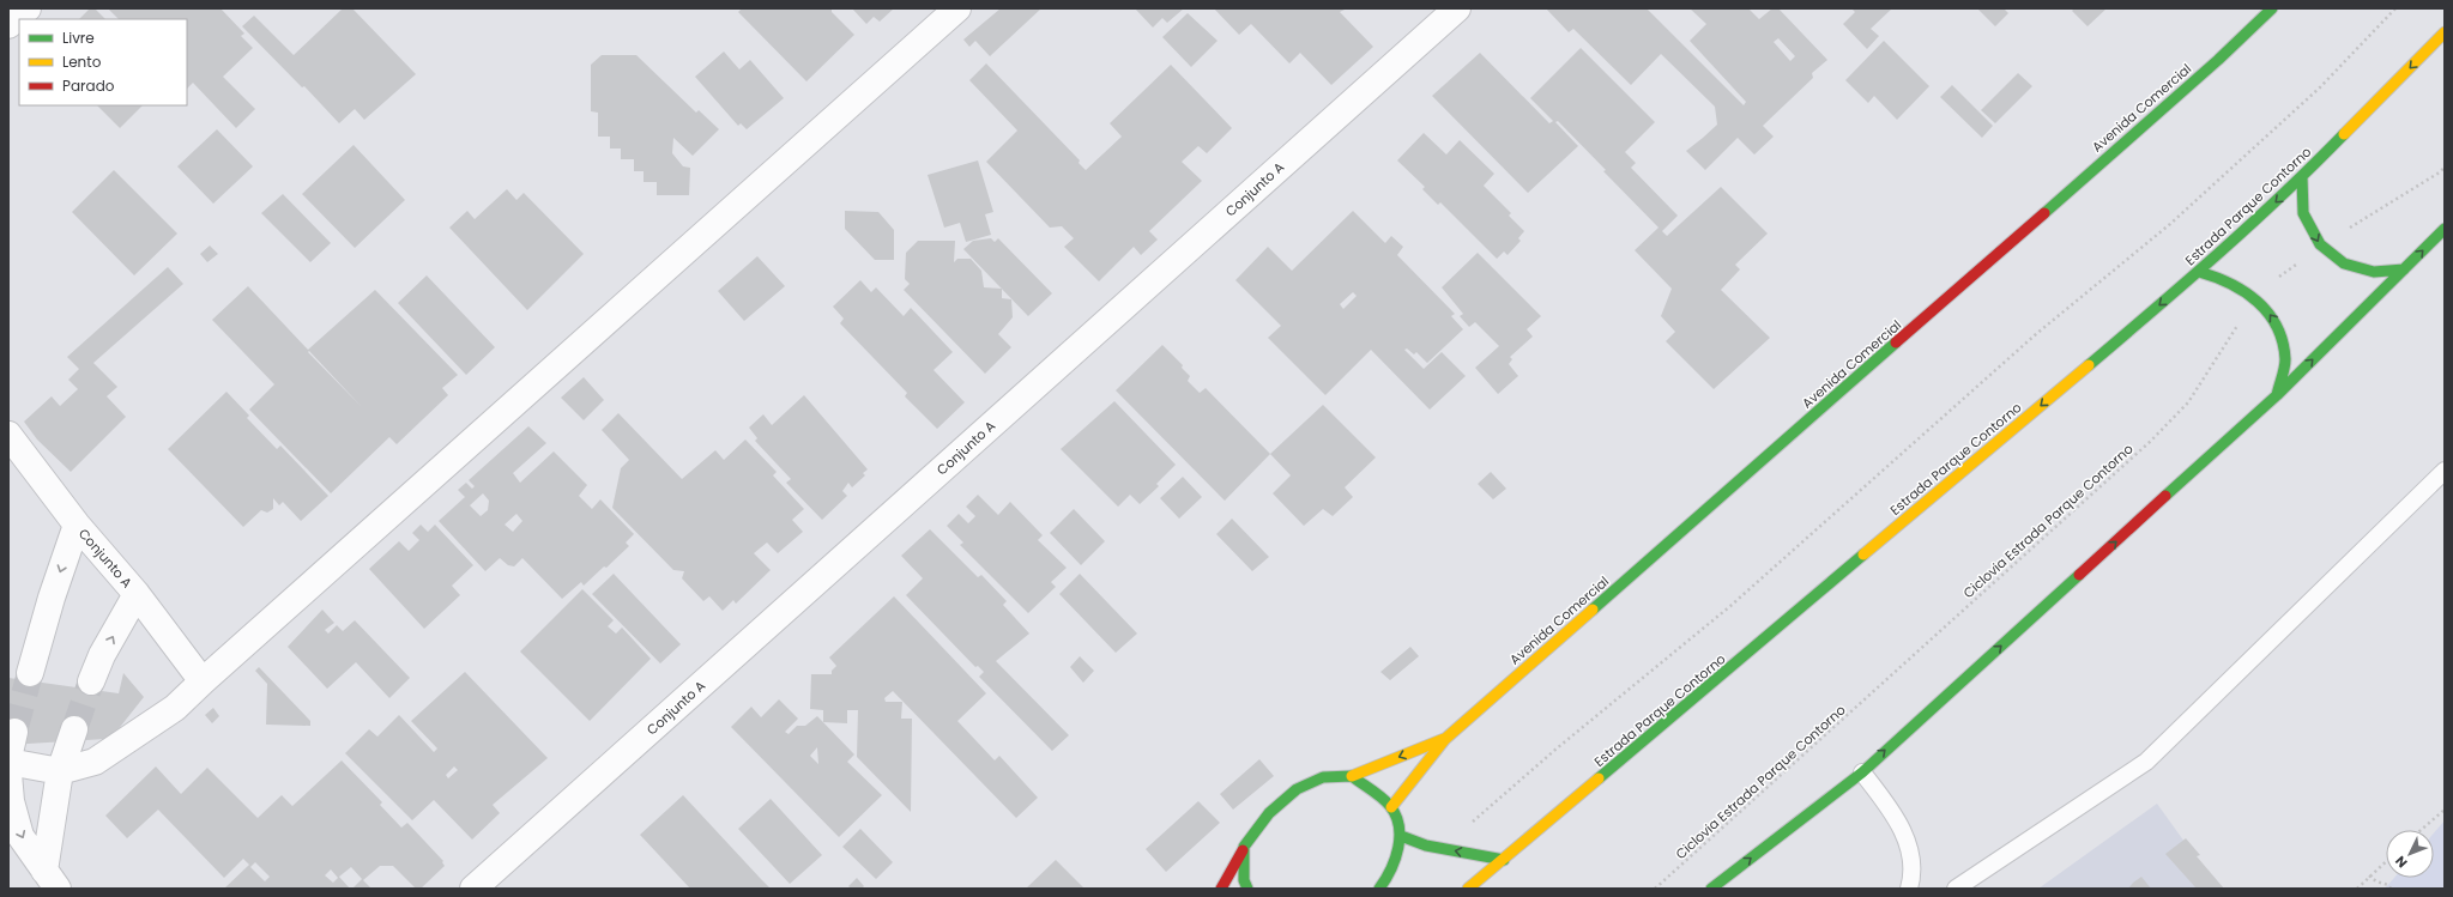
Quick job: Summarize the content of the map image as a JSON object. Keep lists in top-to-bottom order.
{
  "streets": {
    "main road": ["Avenida Comercial", "Estrada Parque Contorno"],
    "street": ["Conjunto A"],
    "path": ["Ciclovia Estrada Parque Contorno"]
  },
  "one_way": ["Estrada Parque Contorno"],
  "legend": ["Livre", "Lento", "Parado"],
  "north": "bottom left"
}
